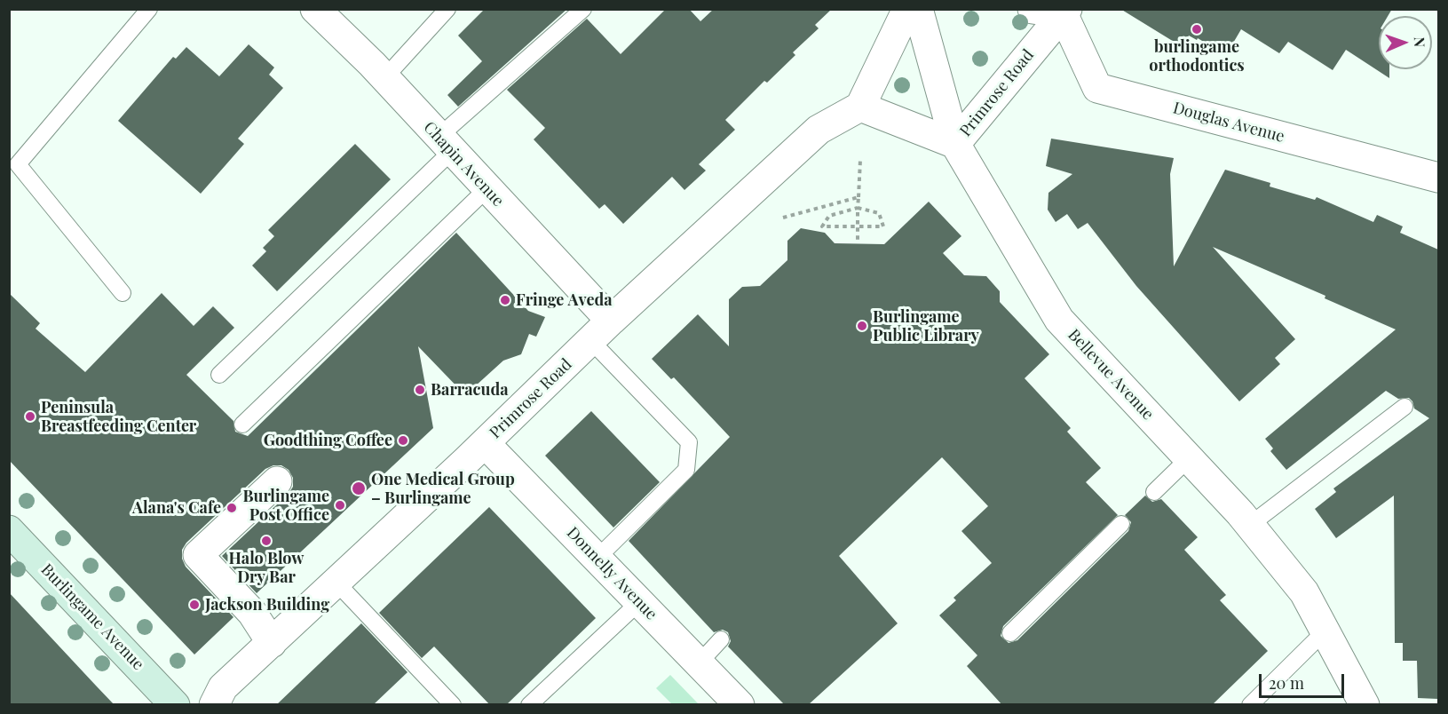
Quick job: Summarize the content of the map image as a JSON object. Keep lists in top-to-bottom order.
{
  "streets": {
    "street": [
      "Primrose Road",
      "Douglas Avenue",
      "Chapin Avenue",
      "Bellevue Avenue",
      "Donnelly Avenue",
      "Burlingame Avenue"
    ]
  },
  "crossings": [
    ["Primrose Road", "Douglas Avenue"],
    ["Primrose Road", "Chapin Avenue"],
    ["Primrose Road", "Bellevue Avenue"],
    ["Primrose Road", "Donnelly Avenue"]
  ],
  "places": [
    "burlingame orthodontics",
    "Fringe Aveda",
    "Burlingame Public Library",
    "Barracuda",
    "Peninsula Breastfeeding Center",
    "Goodthing Coffee",
    "One Medical Group – Burlingame",
    "Burlingame Post Office",
    "Alana's Cafe",
    "Halo Blow Dry Bar",
    "Jackson Building"
  ],
  "scale_bar": "20 m",
  "north": "right"
}
